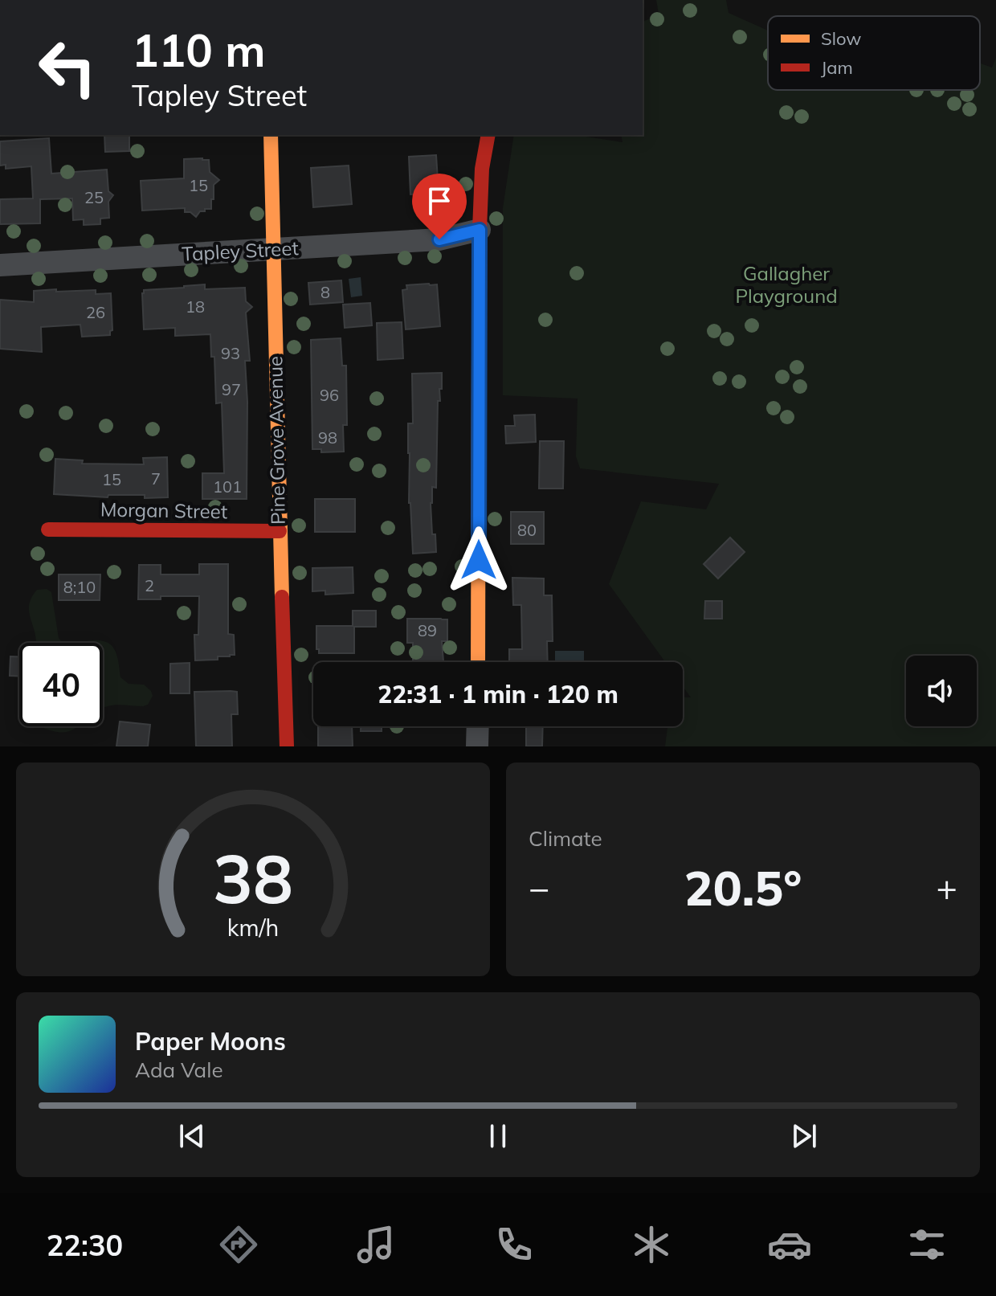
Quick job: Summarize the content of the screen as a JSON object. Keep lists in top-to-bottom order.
{
  "streets": {
    "street": ["Tapley Street", "Pine Grove Avenue", "Morgan Street"]
  },
  "crossings": [
    ["Tapley Street", "Pine Grove Avenue"],
    ["Pine Grove Avenue", "Morgan Street"]
  ],
  "parks": ["Gallagher Playground"],
  "house_numbers": [
    "15",
    "25",
    "8",
    "18",
    "26",
    "93",
    "97",
    "96",
    "98",
    "7",
    "15",
    "101",
    "80",
    "2",
    "8;10",
    "89"
  ],
  "legend": ["Slow", "Jam"],
  "page": {
    "turn": ["110 m", "Tapley Street"],
    "limit": "40",
    "trip": "22:31 · 1 min · 120 m",
    "tile": "Climate",
    "heat": ["−", "20.5°", "+"],
    "song": ["Paper Moons", "Ada Vale"],
    "tabs": "22:30",
    "gauge": ["38", "km/h"]
  }
}
